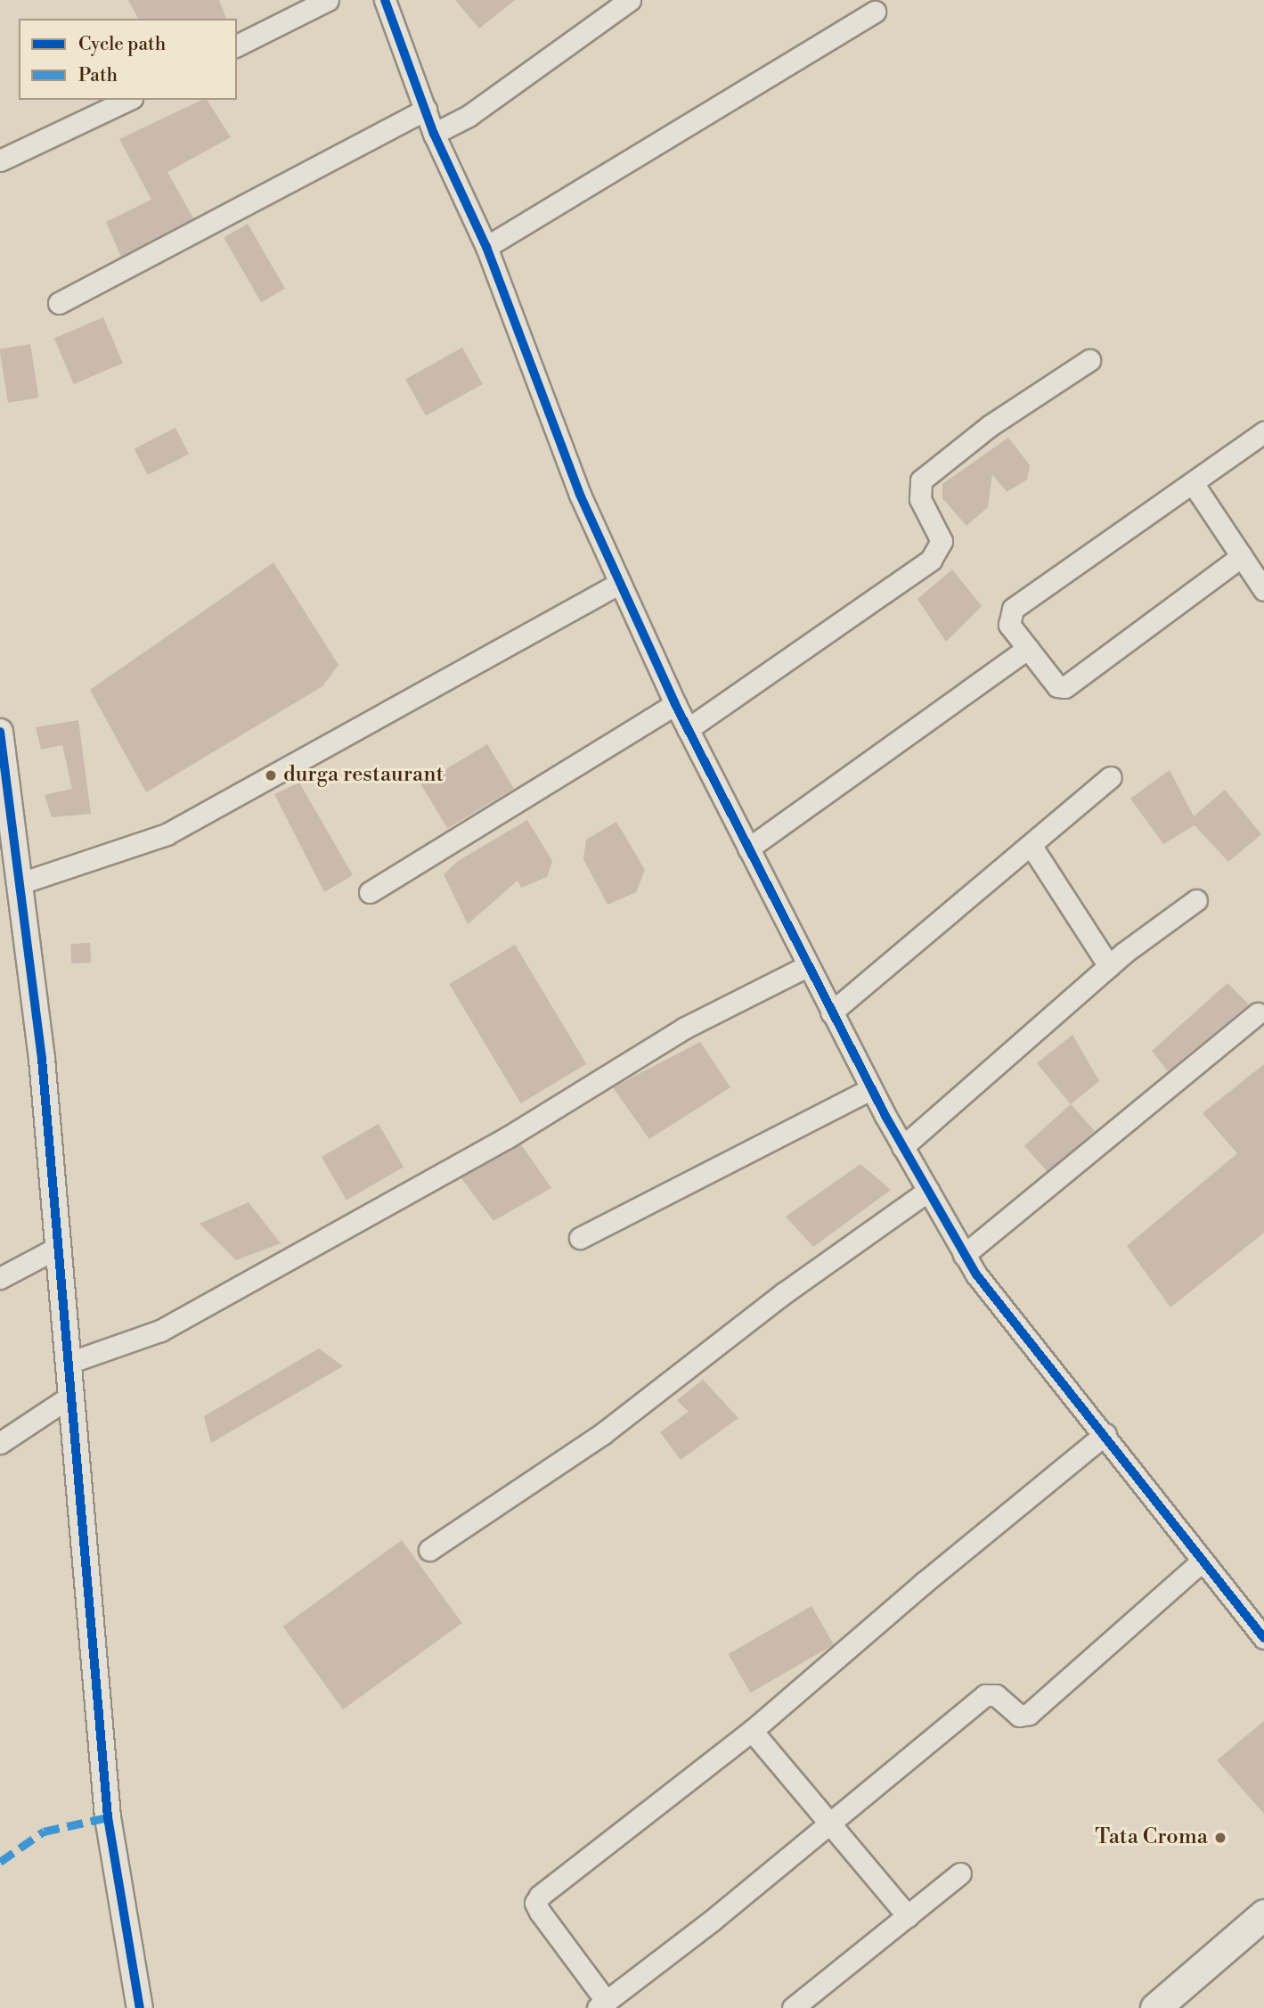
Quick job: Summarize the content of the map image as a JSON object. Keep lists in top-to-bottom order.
{
  "places": ["durga restaurant", "Tata Croma"],
  "legend": ["Cycle path", "Path"]
}
